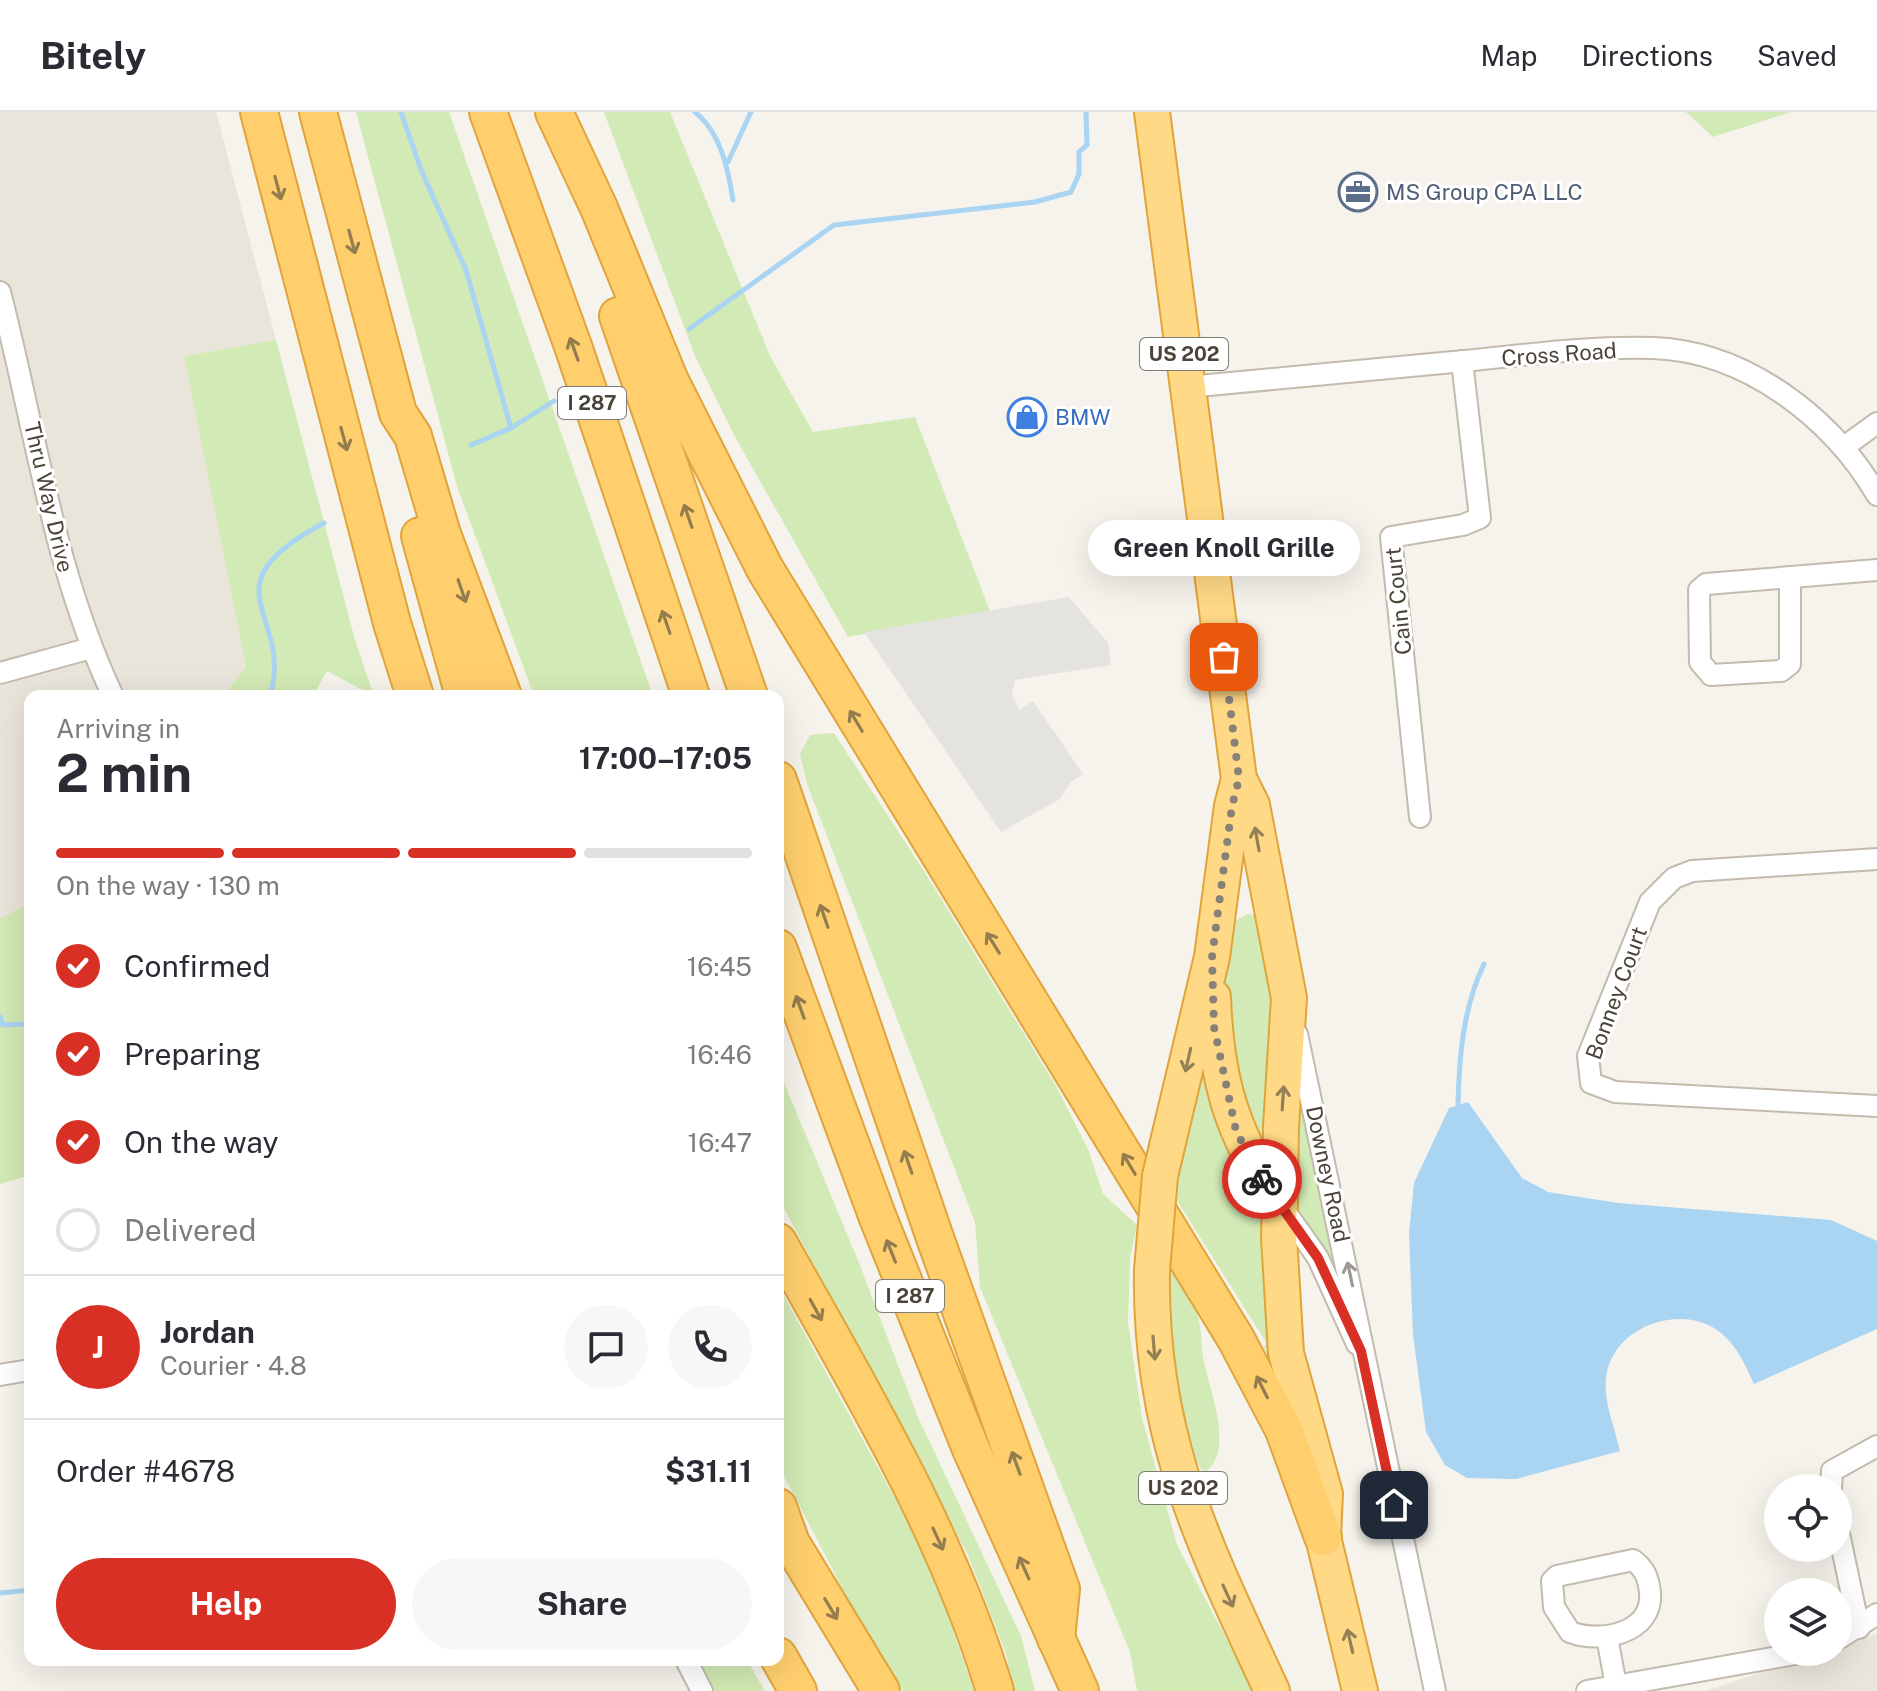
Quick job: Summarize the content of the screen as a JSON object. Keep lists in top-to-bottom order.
{
  "streets": {
    "highway": ["US 202", "I 287"],
    "street": [
      "Cross Road",
      "Thru Way Drive",
      "Cain Court",
      "Bonney Court",
      "Downey Road"
    ]
  },
  "crossings": [
    ["US 202", "Cross Road"],
    ["US 202", "Downey Road"],
    ["Cross Road", "Cain Court"]
  ],
  "places": {
    "office": ["MS Group CPA LLC"],
    "shop": ["BMW"],
    "other": ["Green Knoll Grille"]
  },
  "page": {
    "header": "Bitely",
    "nav": ["Map", "Directions", "Saved"],
    "bubble": "Green Knoll Grille",
    "heading": ["2 min", "Arriving in", "17:00–17:05"],
    "panel": [
      "Jordan",
      "Courier · 4.8",
      "Order #4678",
      "$31.11"
    ],
    "bar": "On the way · 130 m",
    "list": [
      ["Confirmed", "16:45"],
      ["Preparing", "16:46"],
      ["On the way", "16:47"],
      "Delivered"
    ],
    "round": "J",
    "buttons": ["Help", "Share"]
  }
}
